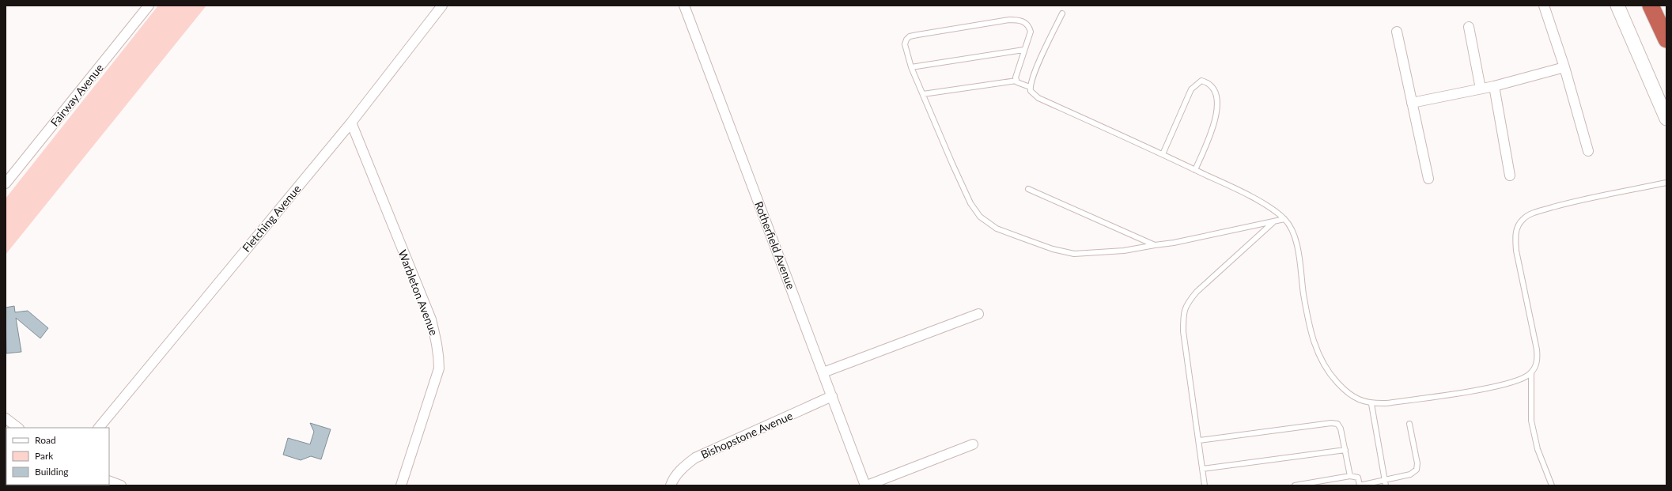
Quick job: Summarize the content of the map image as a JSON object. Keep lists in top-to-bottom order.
{
  "streets": {
    "street": [
      "Fairway Avenue",
      "Fletching Avenue",
      "Rotherfield Avenue",
      "Warbleton Avenue",
      "Bishopstone Avenue"
    ]
  },
  "crossings": [
    ["Fletching Avenue", "Warbleton Avenue"],
    ["Rotherfield Avenue", "Bishopstone Avenue"]
  ],
  "legend": ["Road", "Park", "Building"]
}
